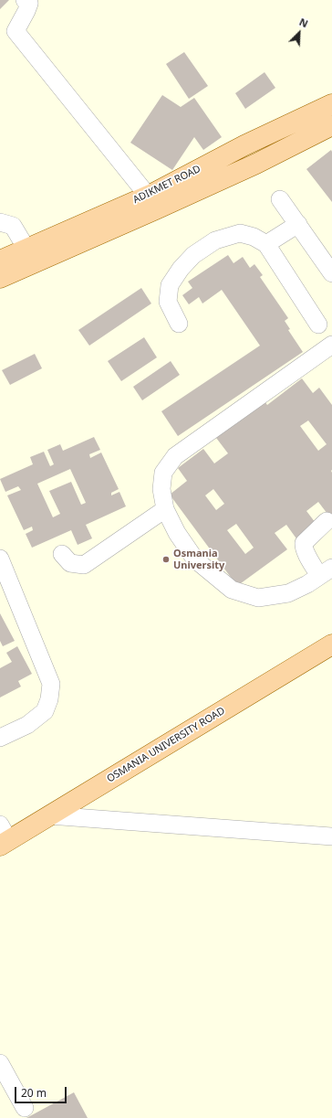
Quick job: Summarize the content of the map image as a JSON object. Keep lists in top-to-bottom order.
{
  "streets": {
    "main road": ["ADIKMET ROAD", "OSMANIA UNIVERSITY ROAD"]
  },
  "places": ["Osmania University"],
  "scale_bar": "20 m",
  "north": "top right"
}
